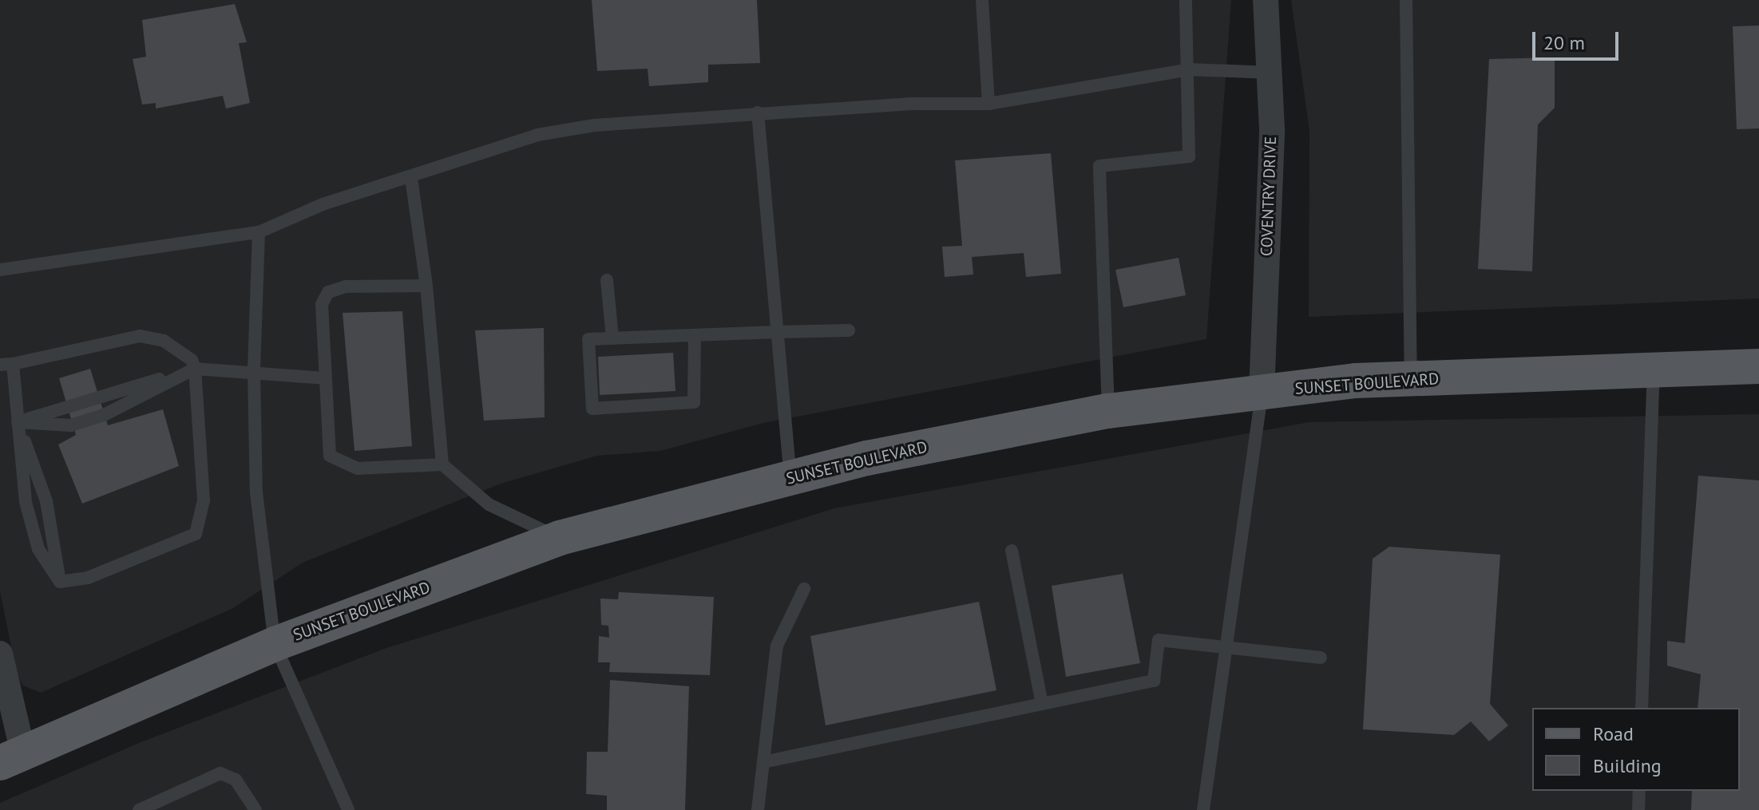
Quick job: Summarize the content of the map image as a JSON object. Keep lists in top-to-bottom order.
{
  "streets": {
    "main road": ["SUNSET BOULEVARD"],
    "street": ["COVENTRY DRIVE"]
  },
  "crossings": [
    ["COVENTRY DRIVE", "SUNSET BOULEVARD"]
  ],
  "legend": ["Road", "Building"],
  "scale_bar": "20 m"
}
